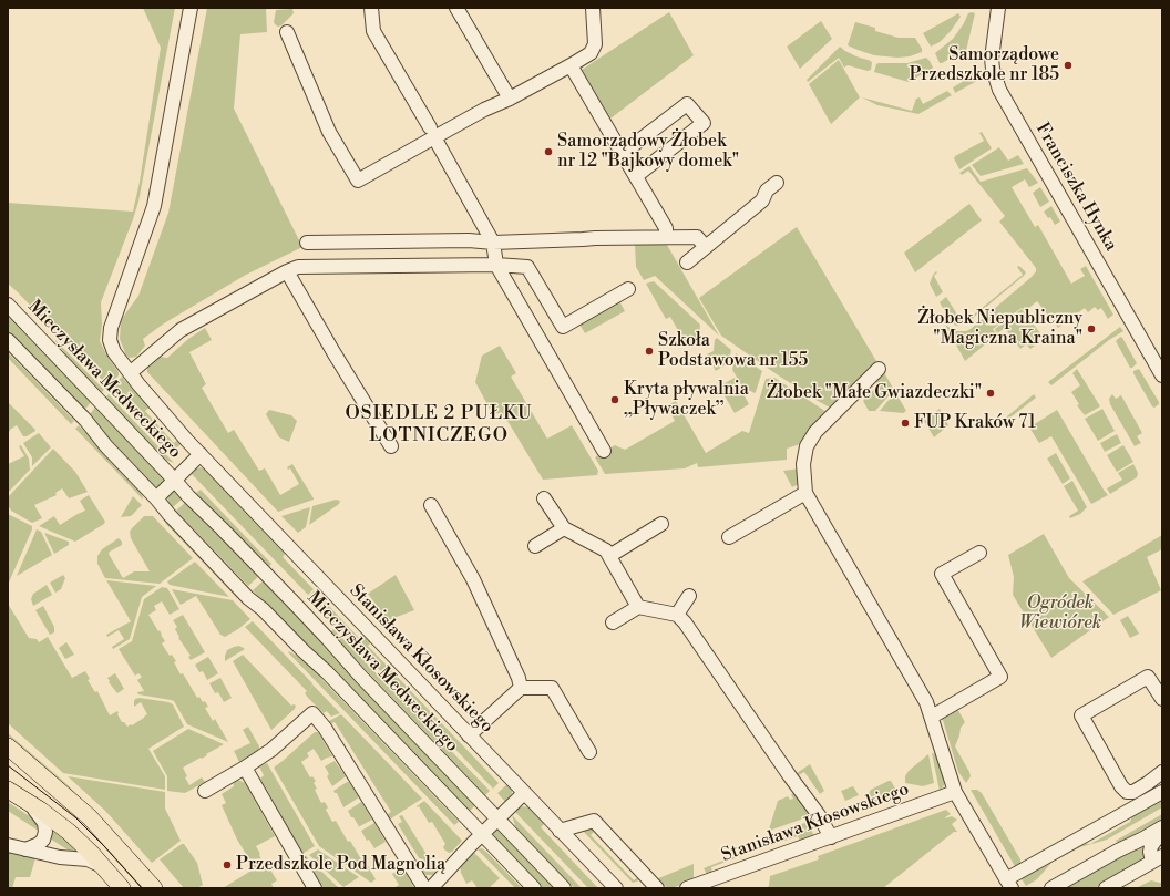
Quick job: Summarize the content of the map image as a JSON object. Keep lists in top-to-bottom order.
{
  "streets": {
    "street": ["Franciszka Hynka", "Mieczysława Medweckiego", "Stanisława Kłosowskiego"]
  },
  "districts": ["OSIEDLE 2 PUŁKU LOTNICZEGO"],
  "parks": ["Ogródek Wiewiórek"],
  "places": [
    "Samorządowe Przedszkole nr 185",
    "Samorządowy Żłobek nr 12 \"Bajkowy domek\"",
    "Żłobek Niepubliczny \"Magiczna Kraina\"",
    "Szkoła Podstawowa nr 155",
    "Żłobek \"Małe Gwiazdeczki\"",
    "Kryta pływalnia „Pływaczek”",
    "FUP Kraków 71",
    "Przedszkole Pod Magnolią"
  ]
}
